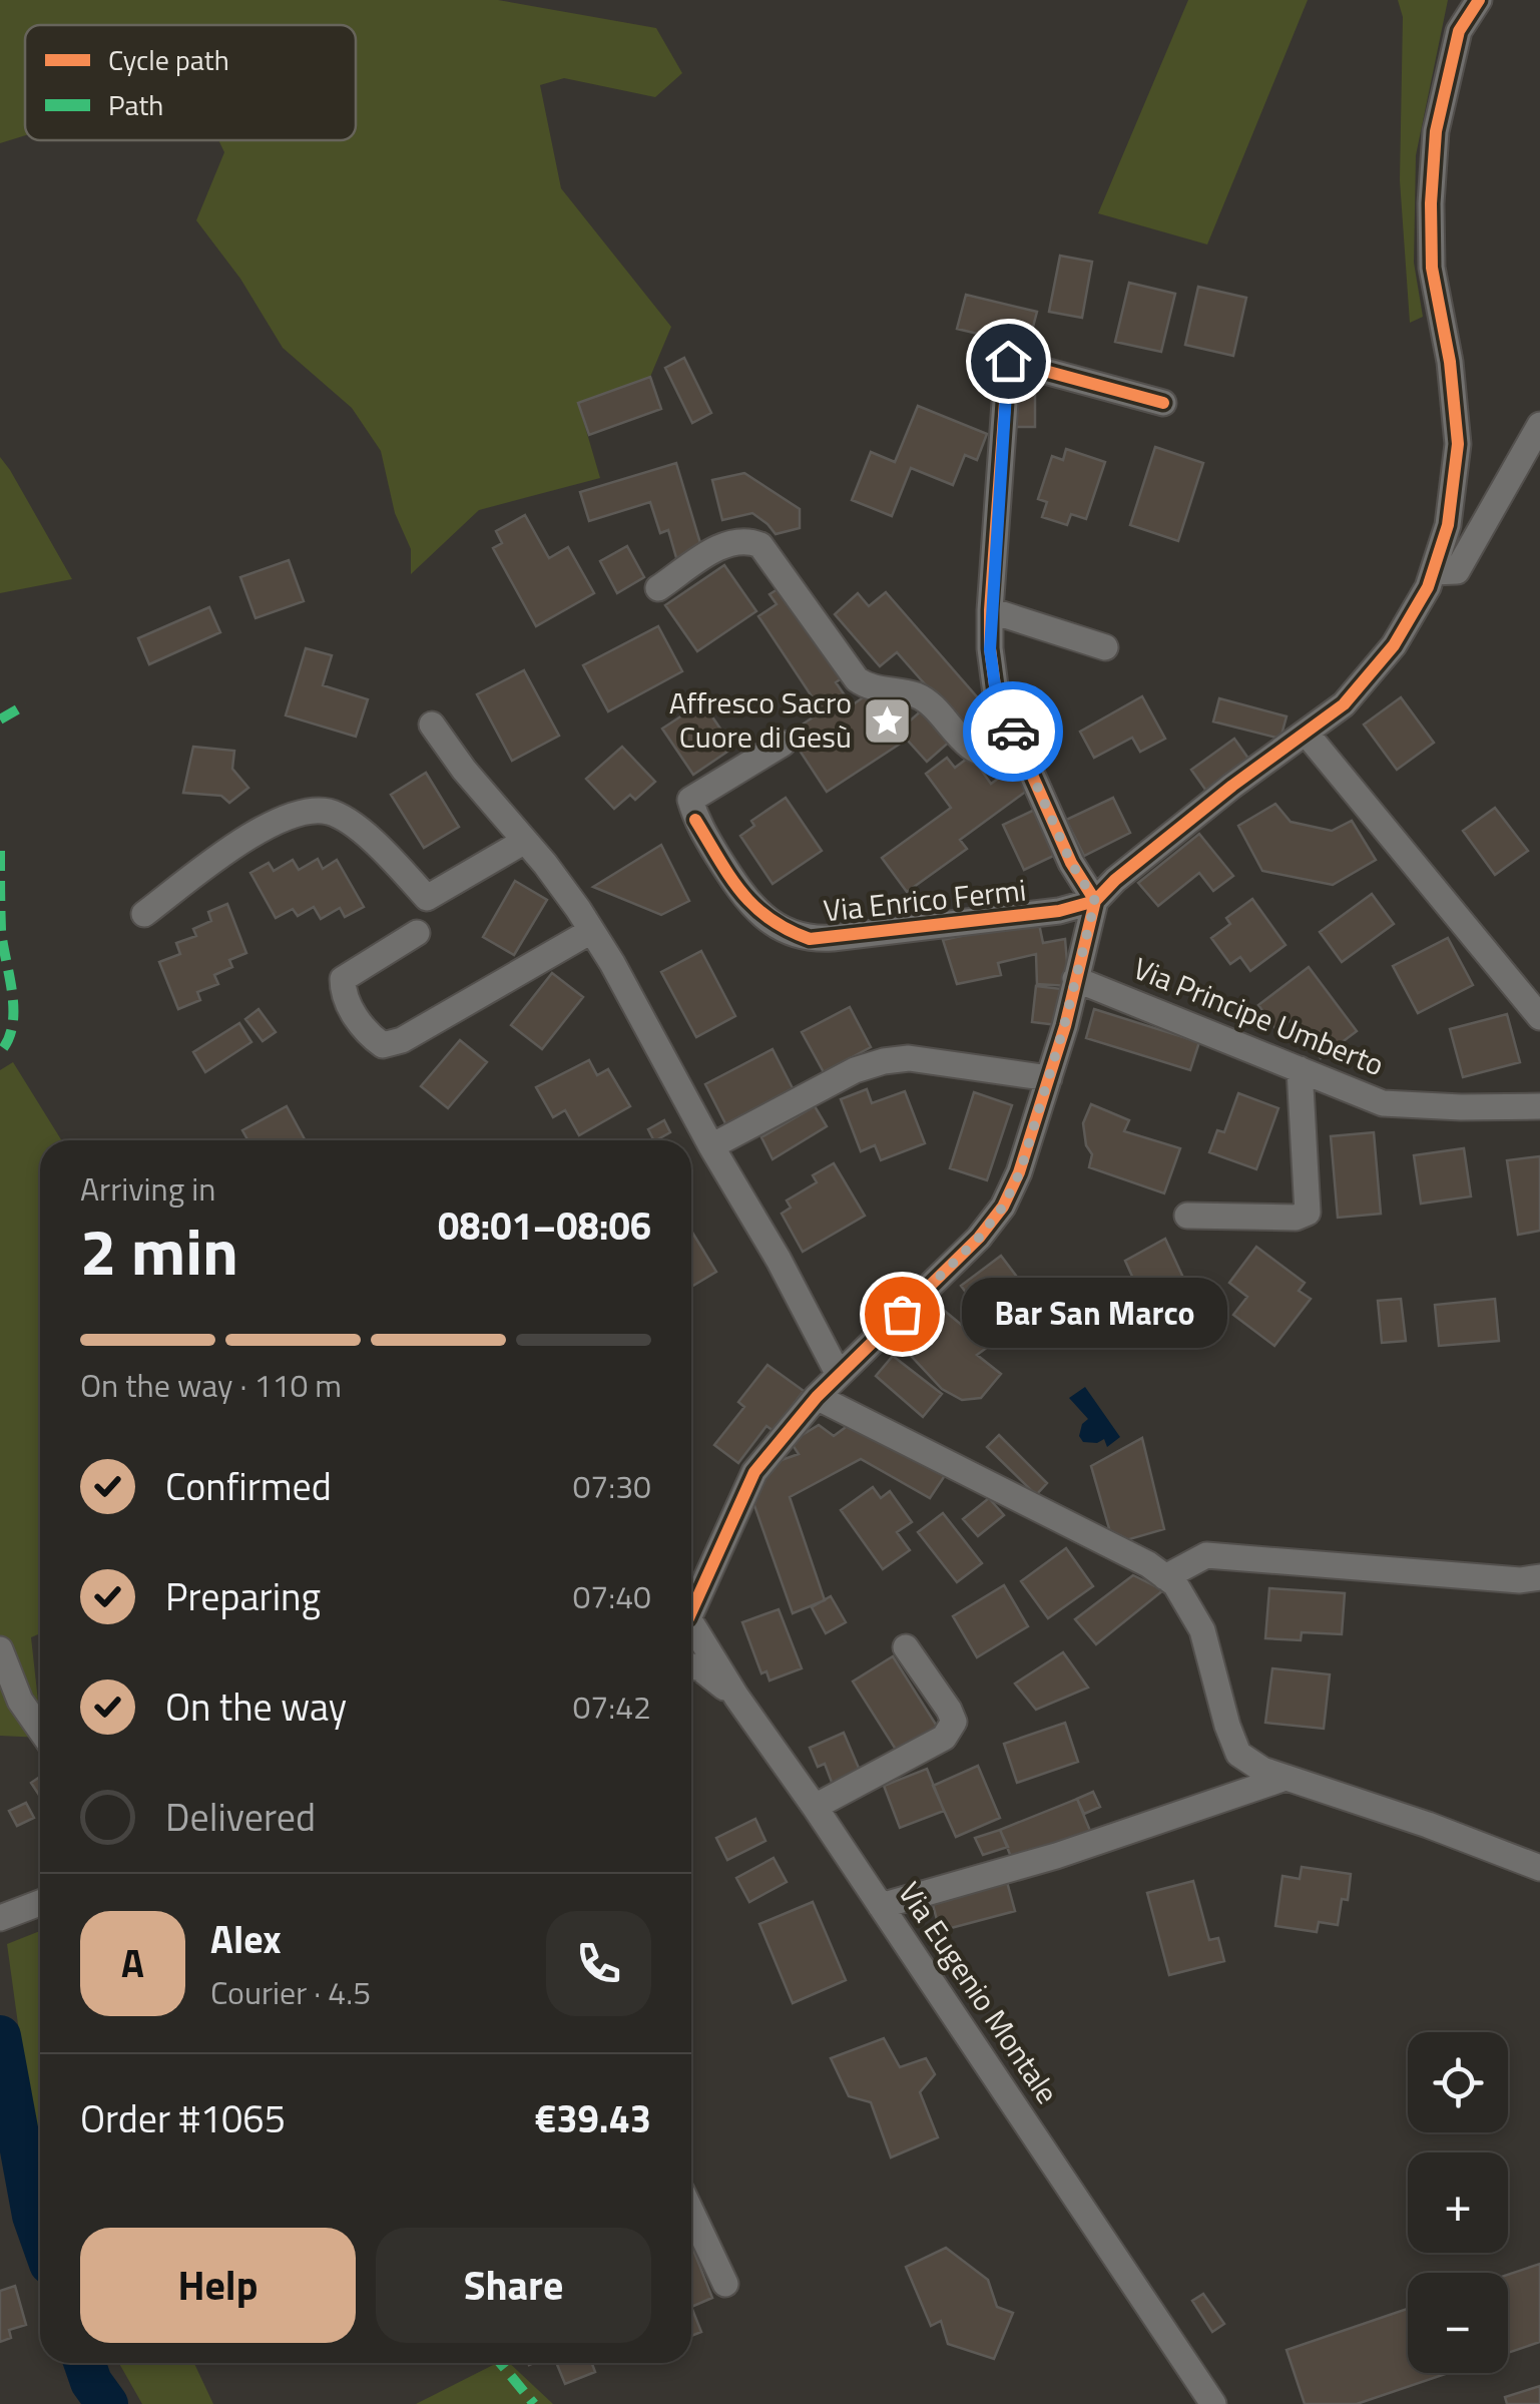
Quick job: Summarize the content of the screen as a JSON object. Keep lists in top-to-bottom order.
{
  "streets": {
    "street": ["Via Enrico Fermi", "Via Principe Umberto", "Via Eugenio Montale"]
  },
  "places": {
    "place": ["Affresco Sacro Cuore di Gesù"],
    "other": ["Bar San Marco"]
  },
  "legend": ["Cycle path", "Path"],
  "page": {
    "heading": ["2 min", "Arriving in", "08:01–08:06"],
    "panel": [
      "Alex",
      "Courier · 4.5",
      "Order #1065",
      "€39.43"
    ],
    "bubble": "Bar San Marco",
    "bar": "On the way · 110 m",
    "list": [
      ["Confirmed", "07:30"],
      ["Preparing", "07:40"],
      ["On the way", "07:42"],
      "Delivered"
    ],
    "round": "A",
    "map_buttons": ["+", "−"],
    "buttons": ["Help", "Share"]
  }
}
